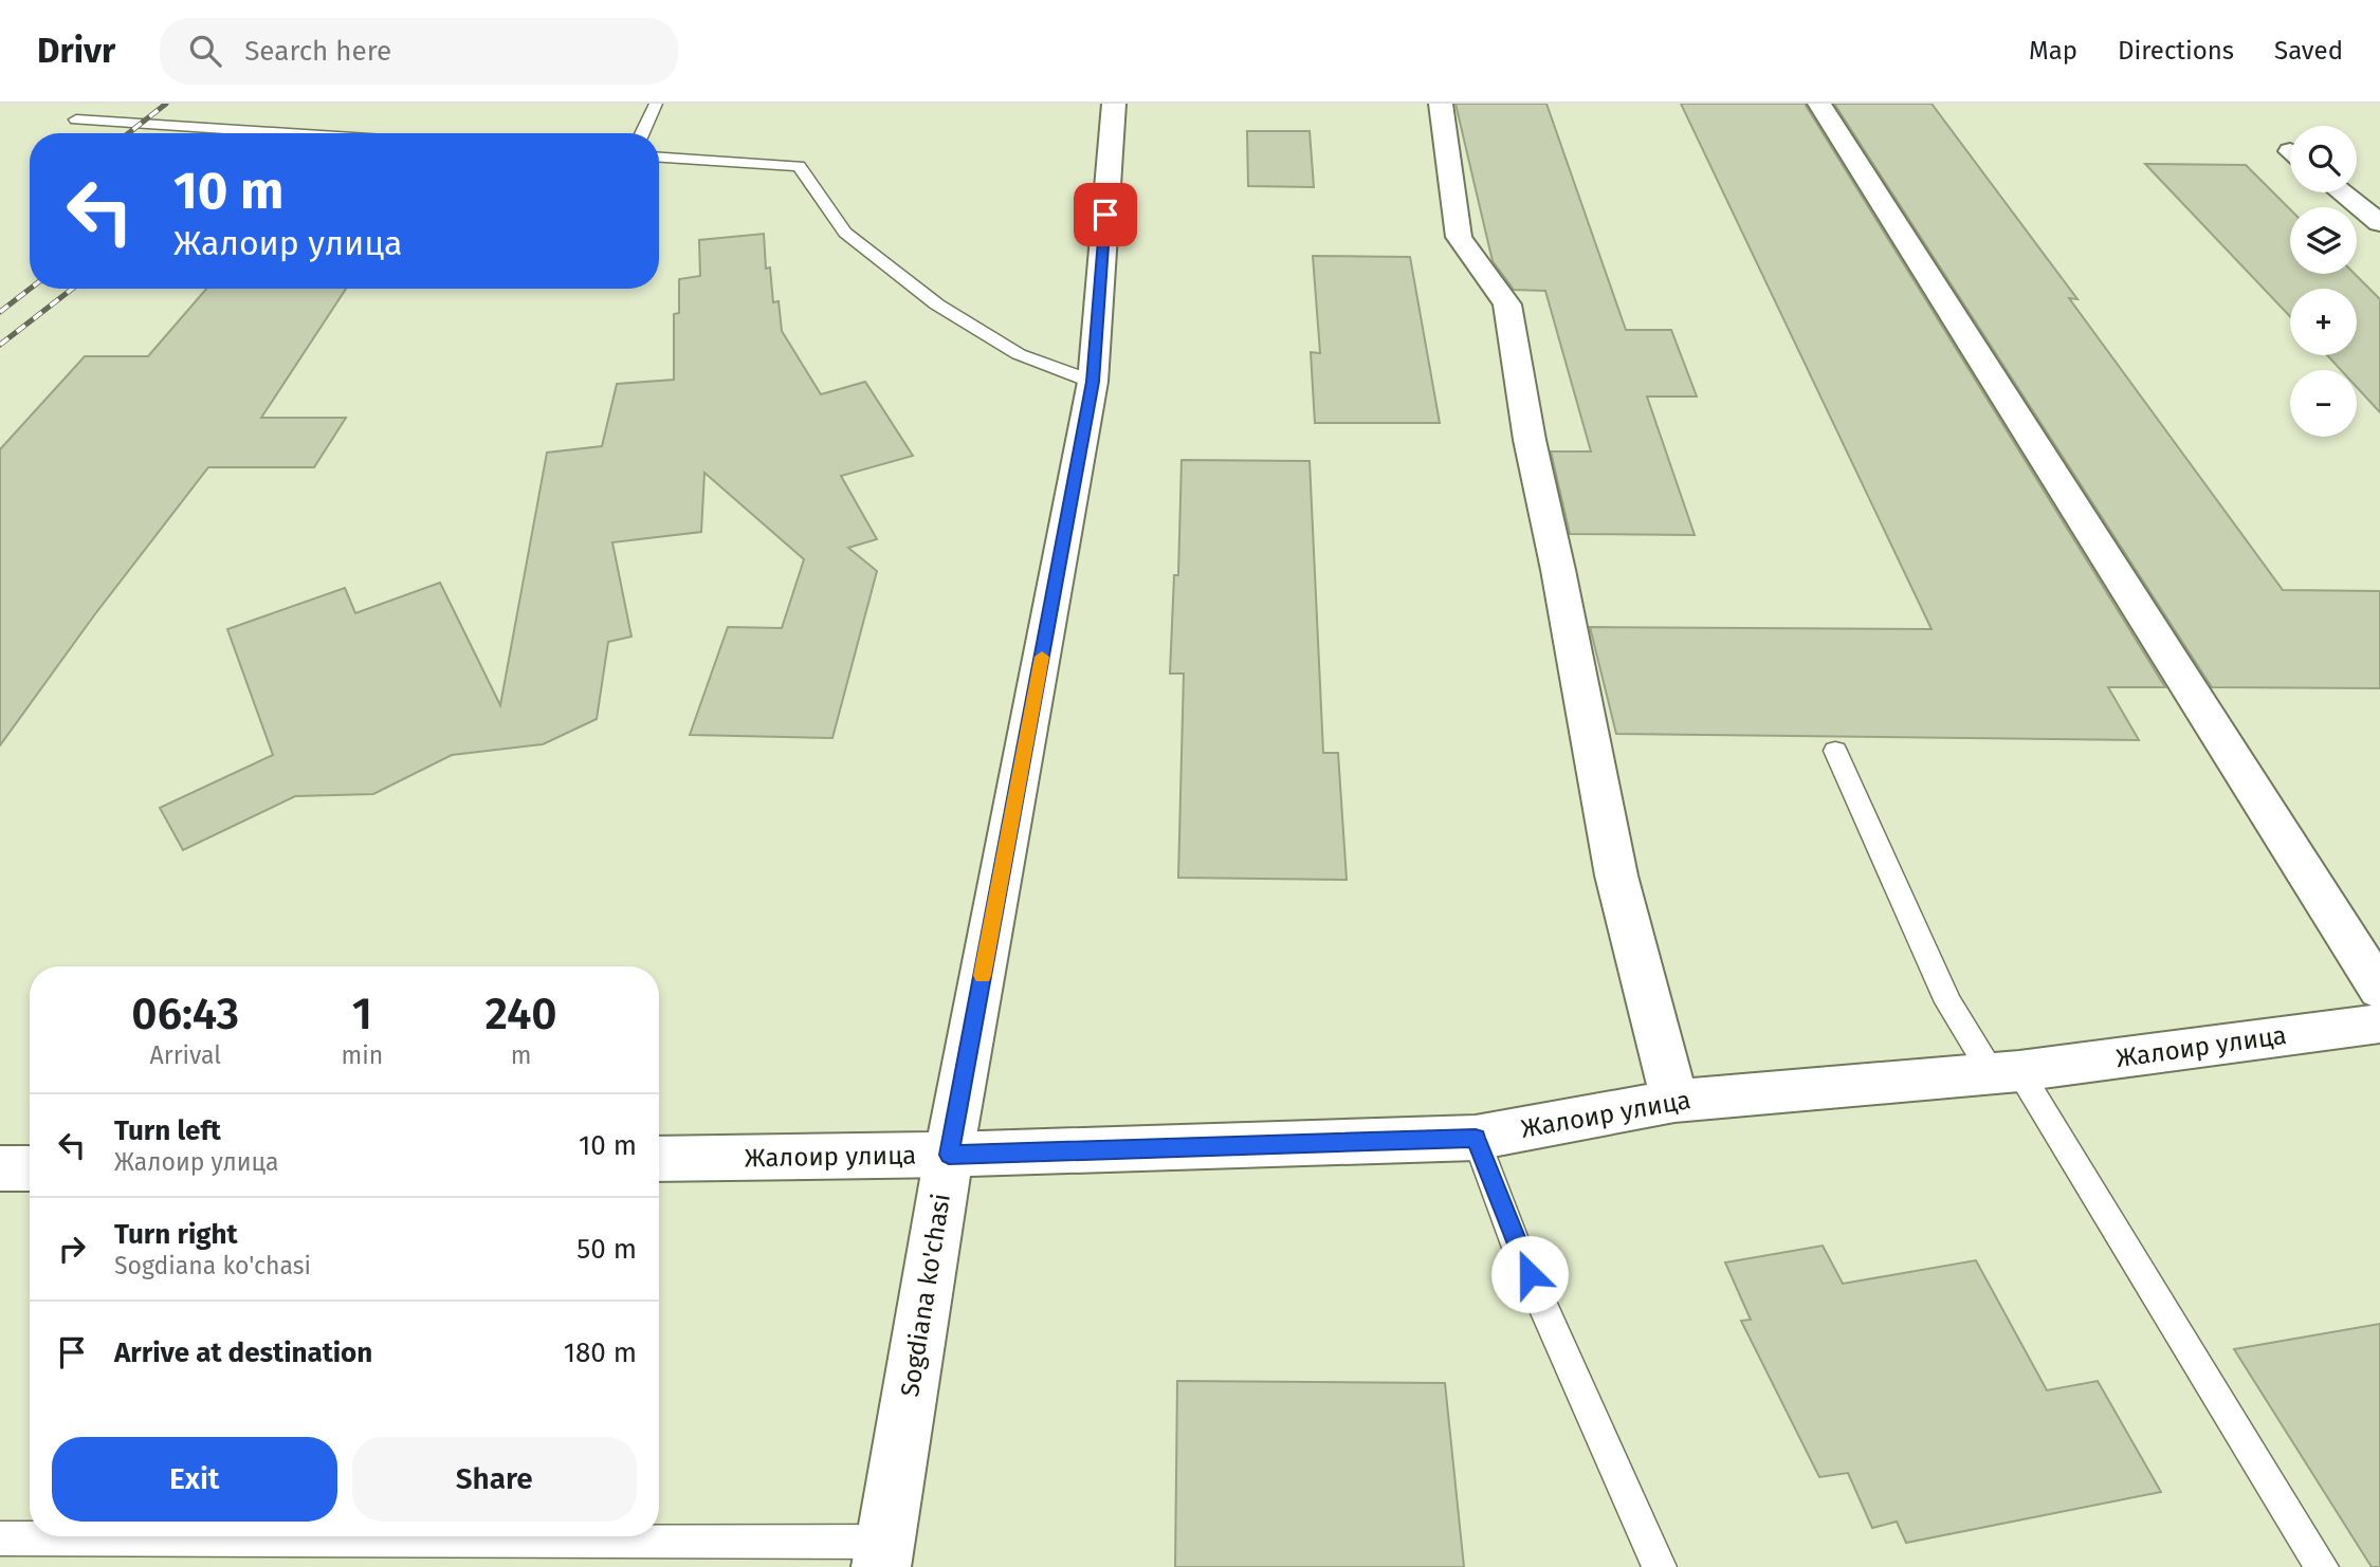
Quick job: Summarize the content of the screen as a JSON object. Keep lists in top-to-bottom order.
{
  "streets": {
    "street": ["Жалоир улица", "Sogdiana ko'chasi"]
  },
  "crossings": [
    ["Жалоир улица", "Sogdiana ko'chasi"]
  ],
  "page": {
    "header": "Drivr",
    "search": "Search here",
    "nav": ["Map", "Directions", "Saved"],
    "map_buttons": ["+", "−"],
    "turn": ["10 m", "Жалоир улица"],
    "eta": [
      "06:43",
      "Arrival",
      "1",
      "min",
      "240",
      "m"
    ],
    "list": [
      {
        "name": "Turn left",
        "note": "Жалоир улица",
        "value": "10 m"
      },
      {
        "name": "Turn right",
        "note": "Sogdiana ko'chasi",
        "value": "50 m"
      },
      {
        "name": "Arrive at destination",
        "value": "180 m"
      }
    ],
    "buttons": ["Exit", "Share"]
  }
}
